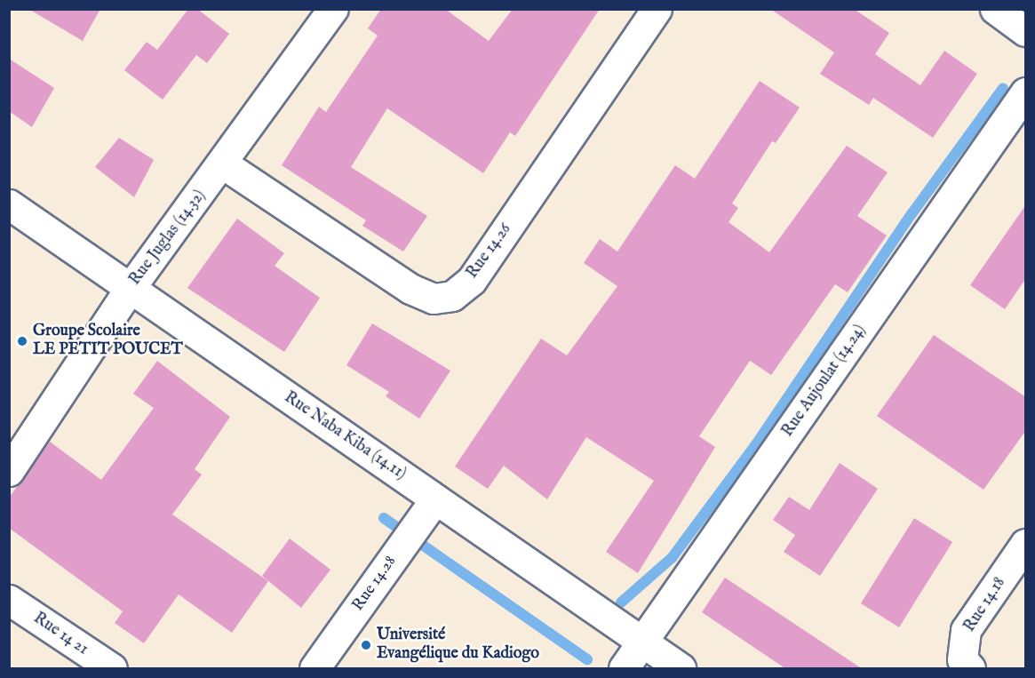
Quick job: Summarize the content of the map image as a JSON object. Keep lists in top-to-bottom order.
{
  "streets": {
    "street": [
      "Rue Juglas (14.32)",
      "Rue 14.26",
      "Rue Aujoulat (14.24)",
      "Rue Naba Kiba (14.11)",
      "Rue 14.28",
      "Rue 14.18",
      "Rue 14 21"
    ]
  },
  "crossings": [
    ["Rue Juglas (14.32)", "Rue 14.26"],
    ["Rue Juglas (14.32)", "Rue Naba Kiba (14.11)"],
    ["Rue Aujoulat (14.24)", "Rue Naba Kiba (14.11)"],
    ["Rue Naba Kiba (14.11)", "Rue 14.28"]
  ],
  "places": ["Groupe Scolaire LE PETIT POUCET", "Université Evangélique du Kadiogo"]
}
